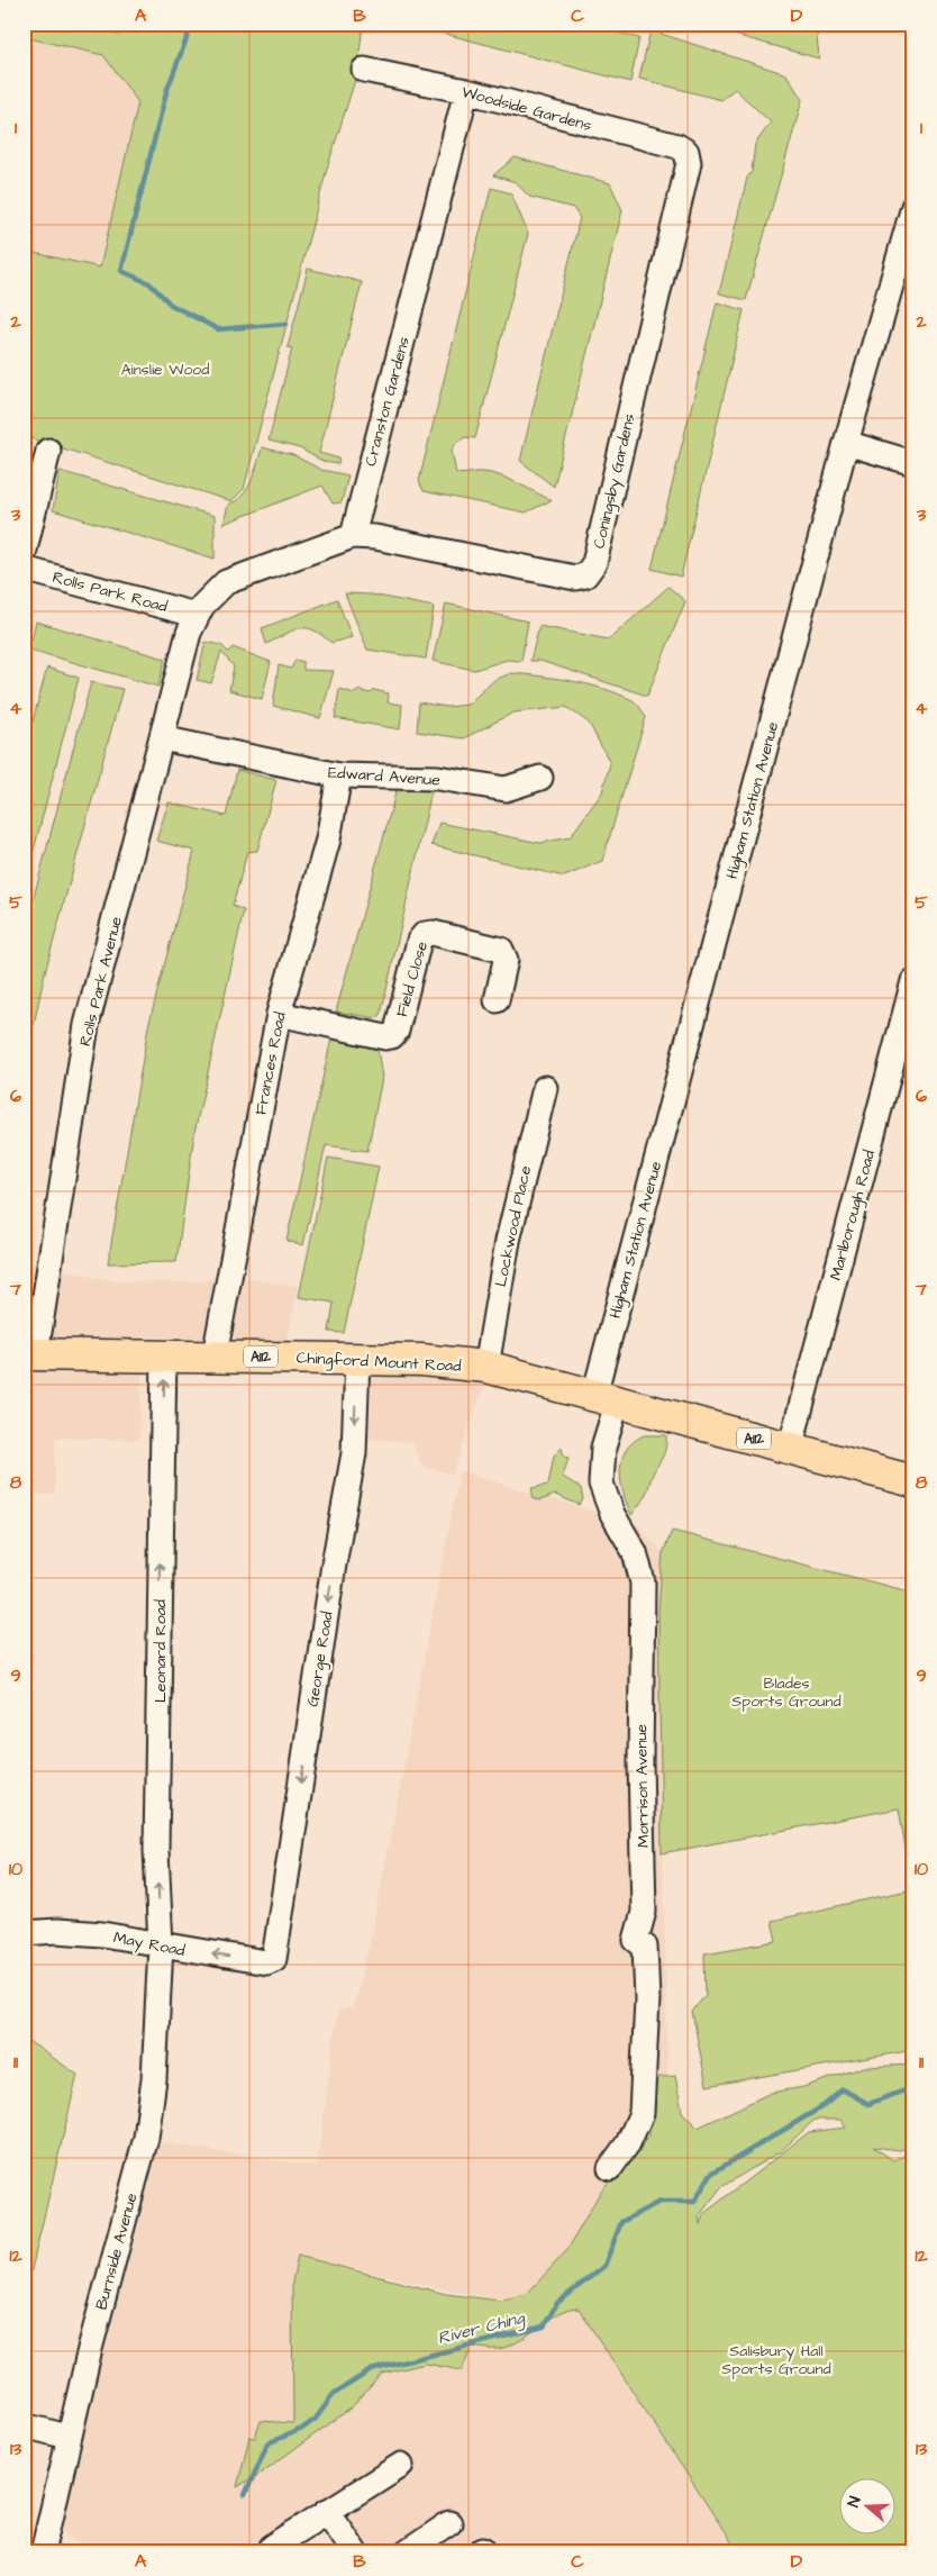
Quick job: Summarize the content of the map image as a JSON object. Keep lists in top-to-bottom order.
{
  "streets": {
    "main road": ["A112", "Chingford Mount Road"],
    "street": [
      "Woodside Gardens",
      "Cranston Gardens",
      "Coningsby Gardens",
      "Rolls Park Road",
      "Edward Avenue",
      "Higham Station Avenue",
      "Field Close",
      "Rolls Park Avenue",
      "Frances Road",
      "Marlborough Road",
      "Lockwood Place",
      "Leonard Road",
      "George Road",
      "Morrison Avenue",
      "May Road",
      "Burnside Avenue"
    ]
  },
  "crossings": [
    ["Woodside Gardens", "Cranston Gardens"],
    ["Woodside Gardens", "Coningsby Gardens"],
    ["Cranston Gardens", "Coningsby Gardens"],
    ["Rolls Park Road", "Rolls Park Avenue"],
    ["Edward Avenue", "Rolls Park Avenue"],
    ["Edward Avenue", "Frances Road"],
    ["Higham Station Avenue", "A112"],
    ["Higham Station Avenue", "Chingford Mount Road"],
    ["Higham Station Avenue", "Morrison Avenue"],
    ["Field Close", "Frances Road"],
    ["Rolls Park Avenue", "Chingford Mount Road"],
    ["Frances Road", "Chingford Mount Road"],
    ["Marlborough Road", "A112"],
    ["Lockwood Place", "Chingford Mount Road"],
    ["A112", "Chingford Mount Road"],
    ["A112", "Morrison Avenue"],
    ["Chingford Mount Road", "Leonard Road"],
    ["Chingford Mount Road", "George Road"],
    ["Chingford Mount Road", "Morrison Avenue"],
    ["Leonard Road", "May Road"],
    ["Leonard Road", "Burnside Avenue"],
    ["George Road", "May Road"],
    ["May Road", "Burnside Avenue"]
  ],
  "one_way": ["Leonard Road", "George Road", "May Road"],
  "water": ["River Ching"],
  "parks": ["Ainslie Wood", "Blades Sports Ground", "Salisbury Hall Sports Ground"],
  "north": "left",
  "grid": {
    "columns": [
      "A",
      "B",
      "C",
      "D"
    ],
    "rows": [
      "1",
      "2",
      "3",
      "4",
      "5",
      "6",
      "7",
      "8",
      "9",
      "10",
      "11",
      "12",
      "13"
    ]
  }
}
